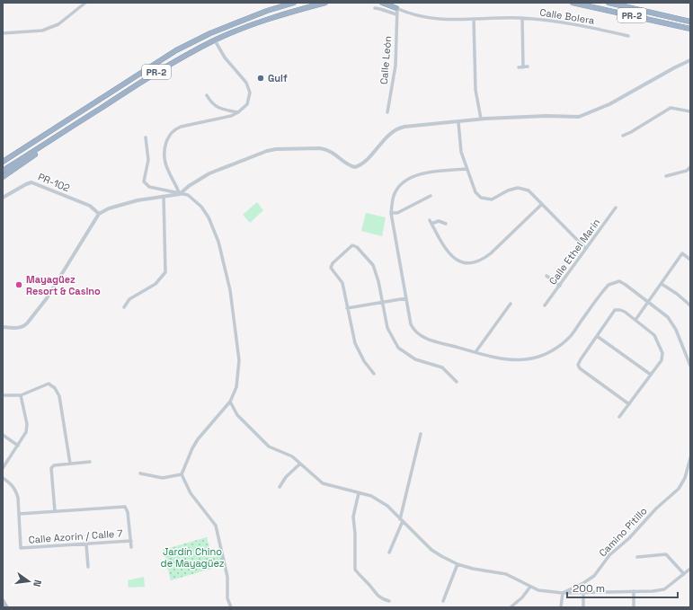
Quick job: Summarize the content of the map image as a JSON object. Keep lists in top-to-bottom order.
{
  "streets": {
    "highway": ["PR-2"],
    "street": [
      "Calle Bolera",
      "Calle León",
      "PR-102",
      "Calle Ethel Marín",
      "Camino Pitillo",
      "Calle Azorín / Calle 7"
    ]
  },
  "crossings": [
    ["Calle Bolera", "Calle León"]
  ],
  "parks": ["Jardín Chino de Mayagüez"],
  "places": ["Gulf", "Mayagüez Resort & Casino"],
  "scale_bar": "200 m",
  "north": "right"
}
